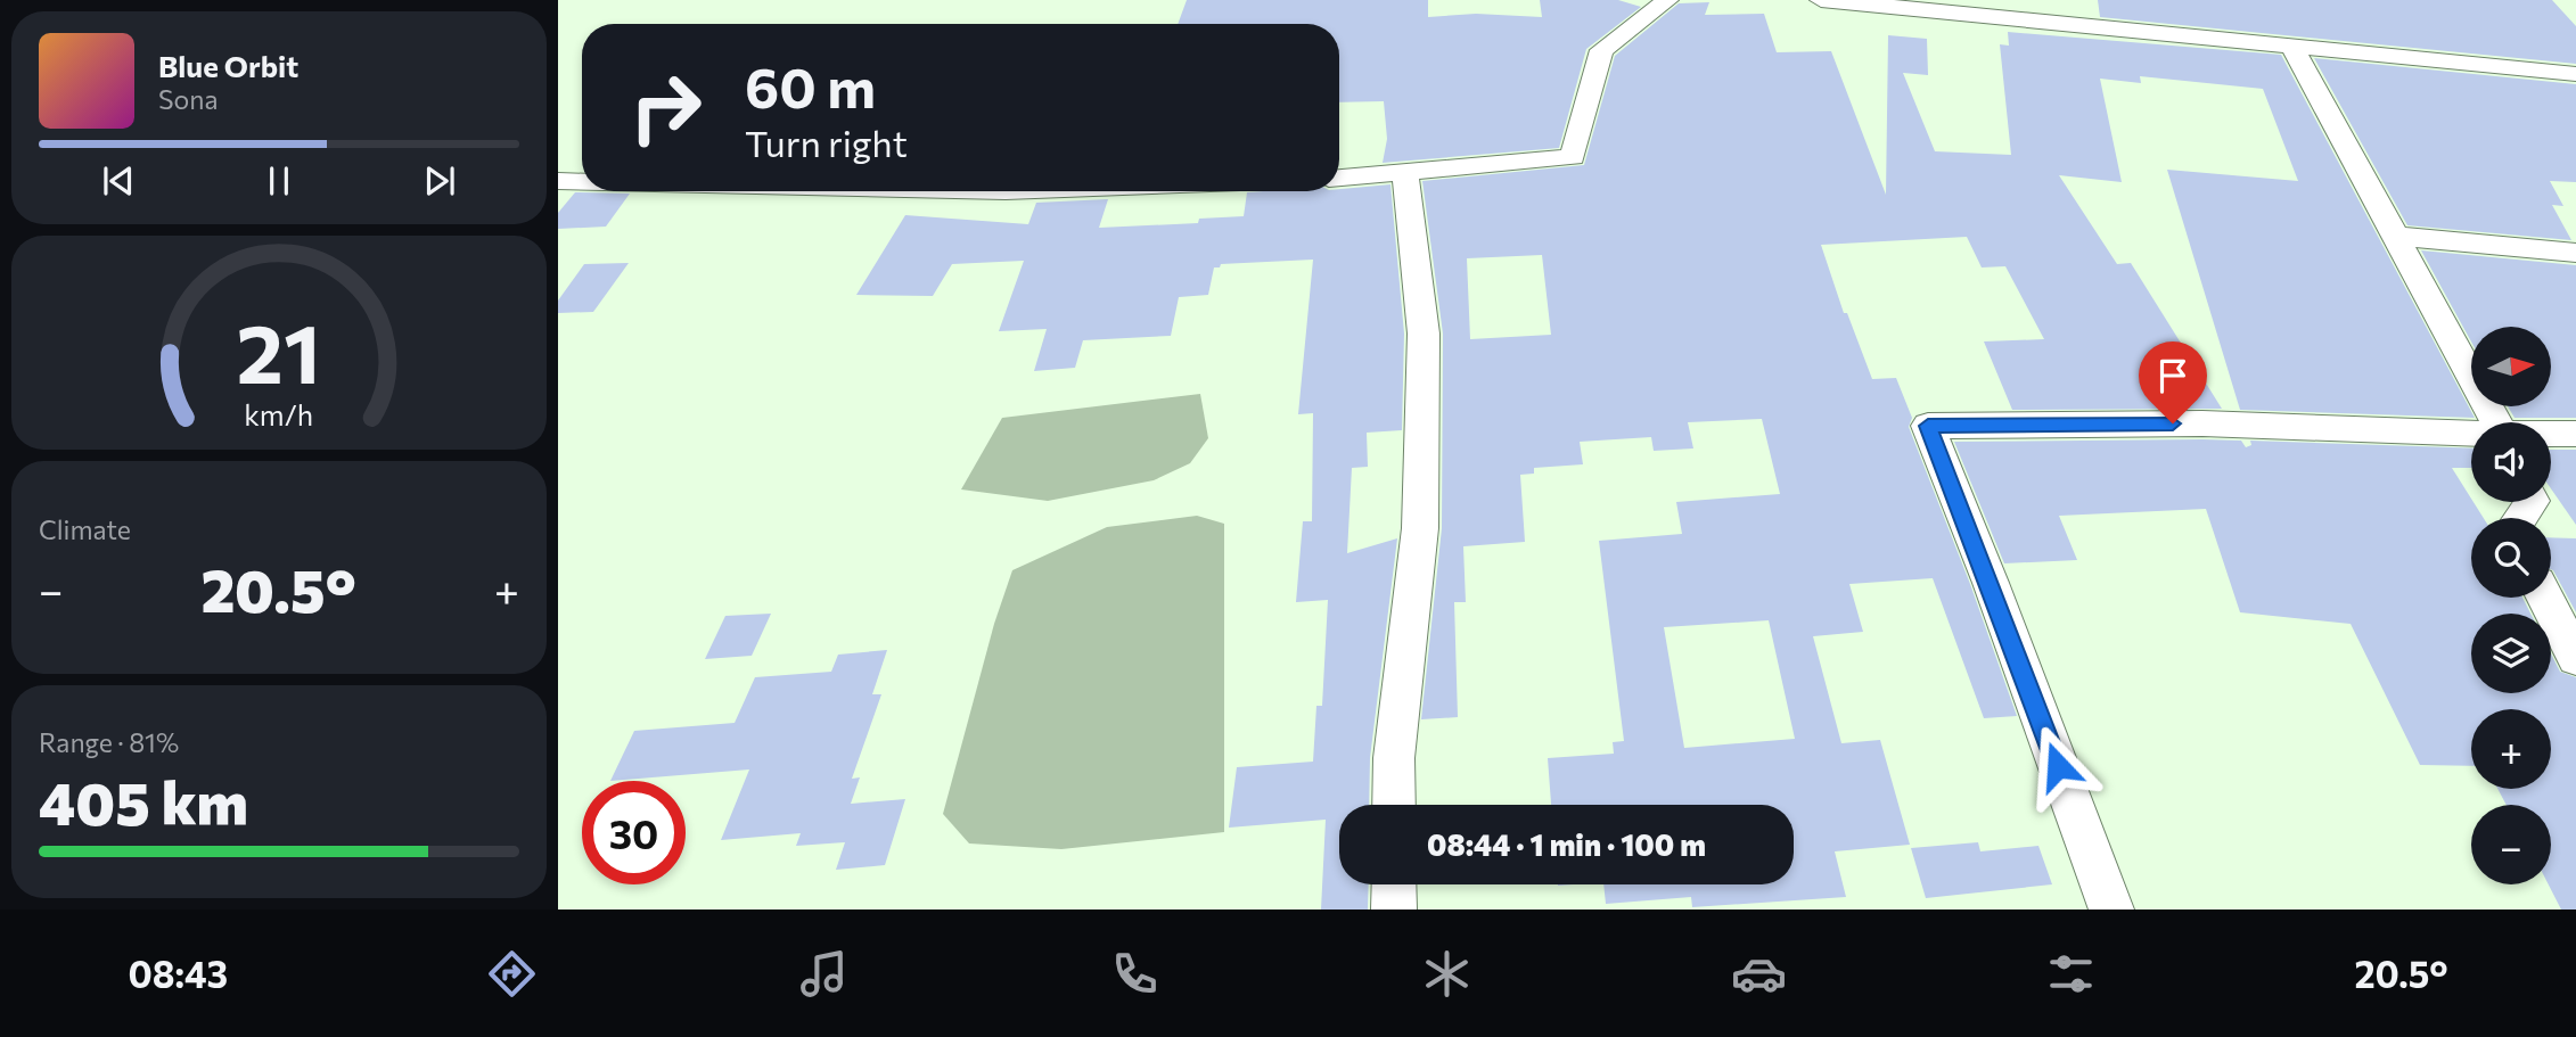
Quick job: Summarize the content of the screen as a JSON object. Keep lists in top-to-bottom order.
{
  "north": "right",
  "page": {
    "turn": ["60 m", "Turn right"],
    "song": ["Blue Orbit", "Sona"],
    "map_buttons": ["+", "−"],
    "tile": [
      "Climate",
      ["Range · 81%", "405 km"]
    ],
    "heat": ["−", "20.5°", "+"],
    "limit": "30",
    "trip": "08:44 · 1 min · 100 m",
    "tabs": ["08:43", "20.5°"],
    "gauge": ["21", "km/h"]
  }
}
